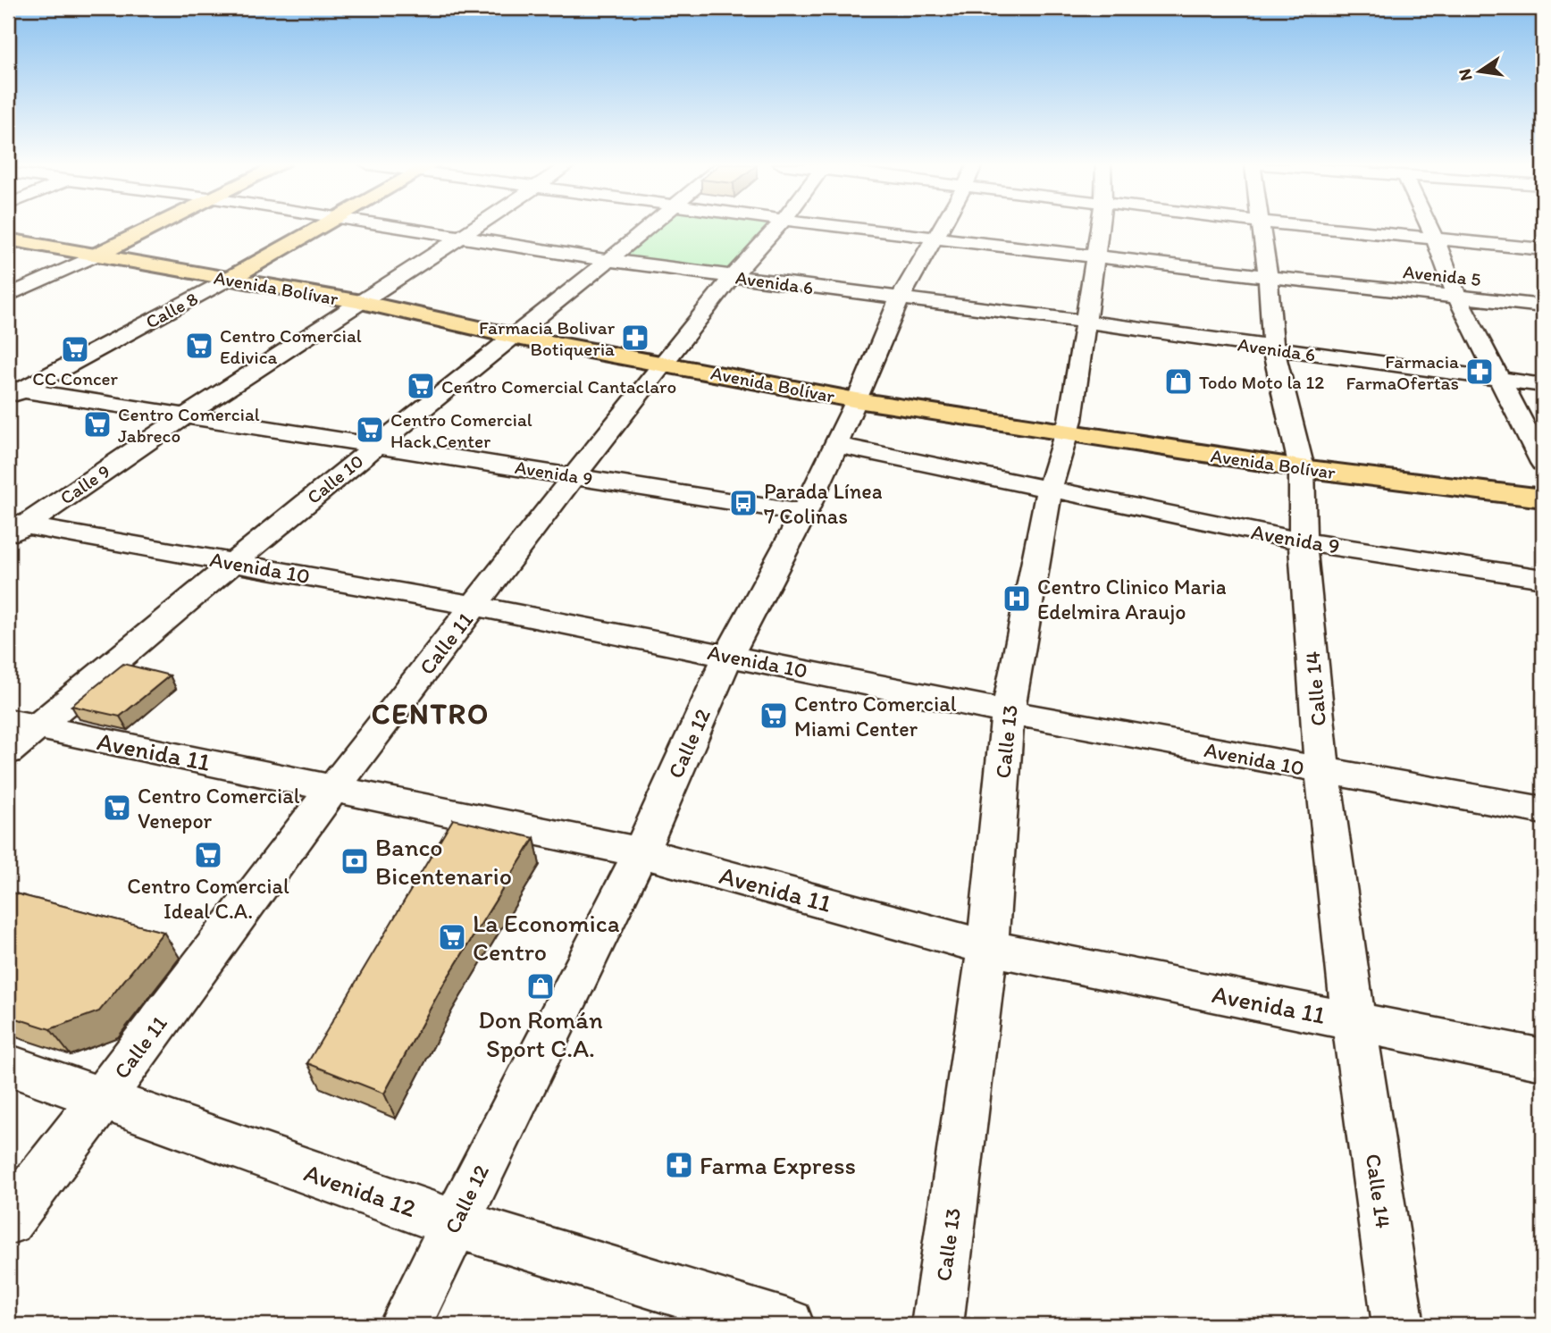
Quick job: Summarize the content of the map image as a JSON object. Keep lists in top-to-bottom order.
{
  "streets": {
    "main road": ["Avenida Bolívar", "Calle 8"],
    "street": [
      "Avenida 5",
      "Avenida 6",
      "Avenida 9",
      "Calle 10",
      "Calle 9",
      "Avenida 10",
      "Calle 11",
      "Calle 14",
      "Calle 13",
      "Calle 12",
      "Avenida 11",
      "Avenida 12"
    ]
  },
  "crossings": [
    ["Avenida 5", "Calle 14"],
    ["Avenida 5", "Calle 13"],
    ["Avenida 5", "Calle 12"],
    ["Avenida 6", "Calle 10"],
    ["Avenida 6", "Calle 9"],
    ["Avenida 6", "Calle 11"],
    ["Avenida 6", "Calle 14"],
    ["Avenida 6", "Calle 13"],
    ["Avenida 6", "Calle 12"],
    ["Avenida Bolívar", "Calle 8"],
    ["Avenida Bolívar", "Calle 10"],
    ["Avenida Bolívar", "Calle 9"],
    ["Avenida Bolívar", "Calle 11"],
    ["Avenida Bolívar", "Calle 14"],
    ["Avenida Bolívar", "Calle 13"],
    ["Avenida Bolívar", "Calle 12"],
    ["Calle 8", "Avenida 9"],
    ["Avenida 9", "Calle 10"],
    ["Avenida 9", "Calle 9"],
    ["Avenida 9", "Calle 11"],
    ["Avenida 9", "Calle 14"],
    ["Avenida 9", "Calle 13"],
    ["Avenida 9", "Calle 12"],
    ["Calle 10", "Avenida 10"],
    ["Calle 10", "Avenida 11"],
    ["Calle 9", "Avenida 10"],
    ["Avenida 10", "Calle 11"],
    ["Avenida 10", "Calle 14"],
    ["Avenida 10", "Calle 13"],
    ["Avenida 10", "Calle 12"],
    ["Calle 11", "Avenida 11"],
    ["Calle 11", "Avenida 12"],
    ["Calle 14", "Avenida 11"],
    ["Calle 13", "Avenida 11"],
    ["Calle 12", "Avenida 11"],
    ["Calle 12", "Avenida 12"]
  ],
  "districts": ["CENTRO"],
  "places": {
    "pharmacy": ["Farmacia Bolivar Botiqueria", "Farmacia FarmaOfertas", "Farma Express"],
    "supermarket": [
      "Centro Comercial Edivica",
      "CC Concer",
      "Centro Comercial Cantaclaro",
      "Centro Comercial Jabreco",
      "Centro Comercial Hack Center",
      "Centro Comercial Miami Center",
      "Centro Comercial Venepor",
      "Centro Comercial Ideal C.A.",
      "La Economica Centro"
    ],
    "shop": ["Todo Moto la 12", "Don Román Sport C.A."],
    "bus stop": ["Parada Línea 7 Colinas"],
    "hospital": ["Centro Clinico Maria Edelmira Araujo"],
    "bank": ["Banco Bicentenario"]
  },
  "north": "left"
}
